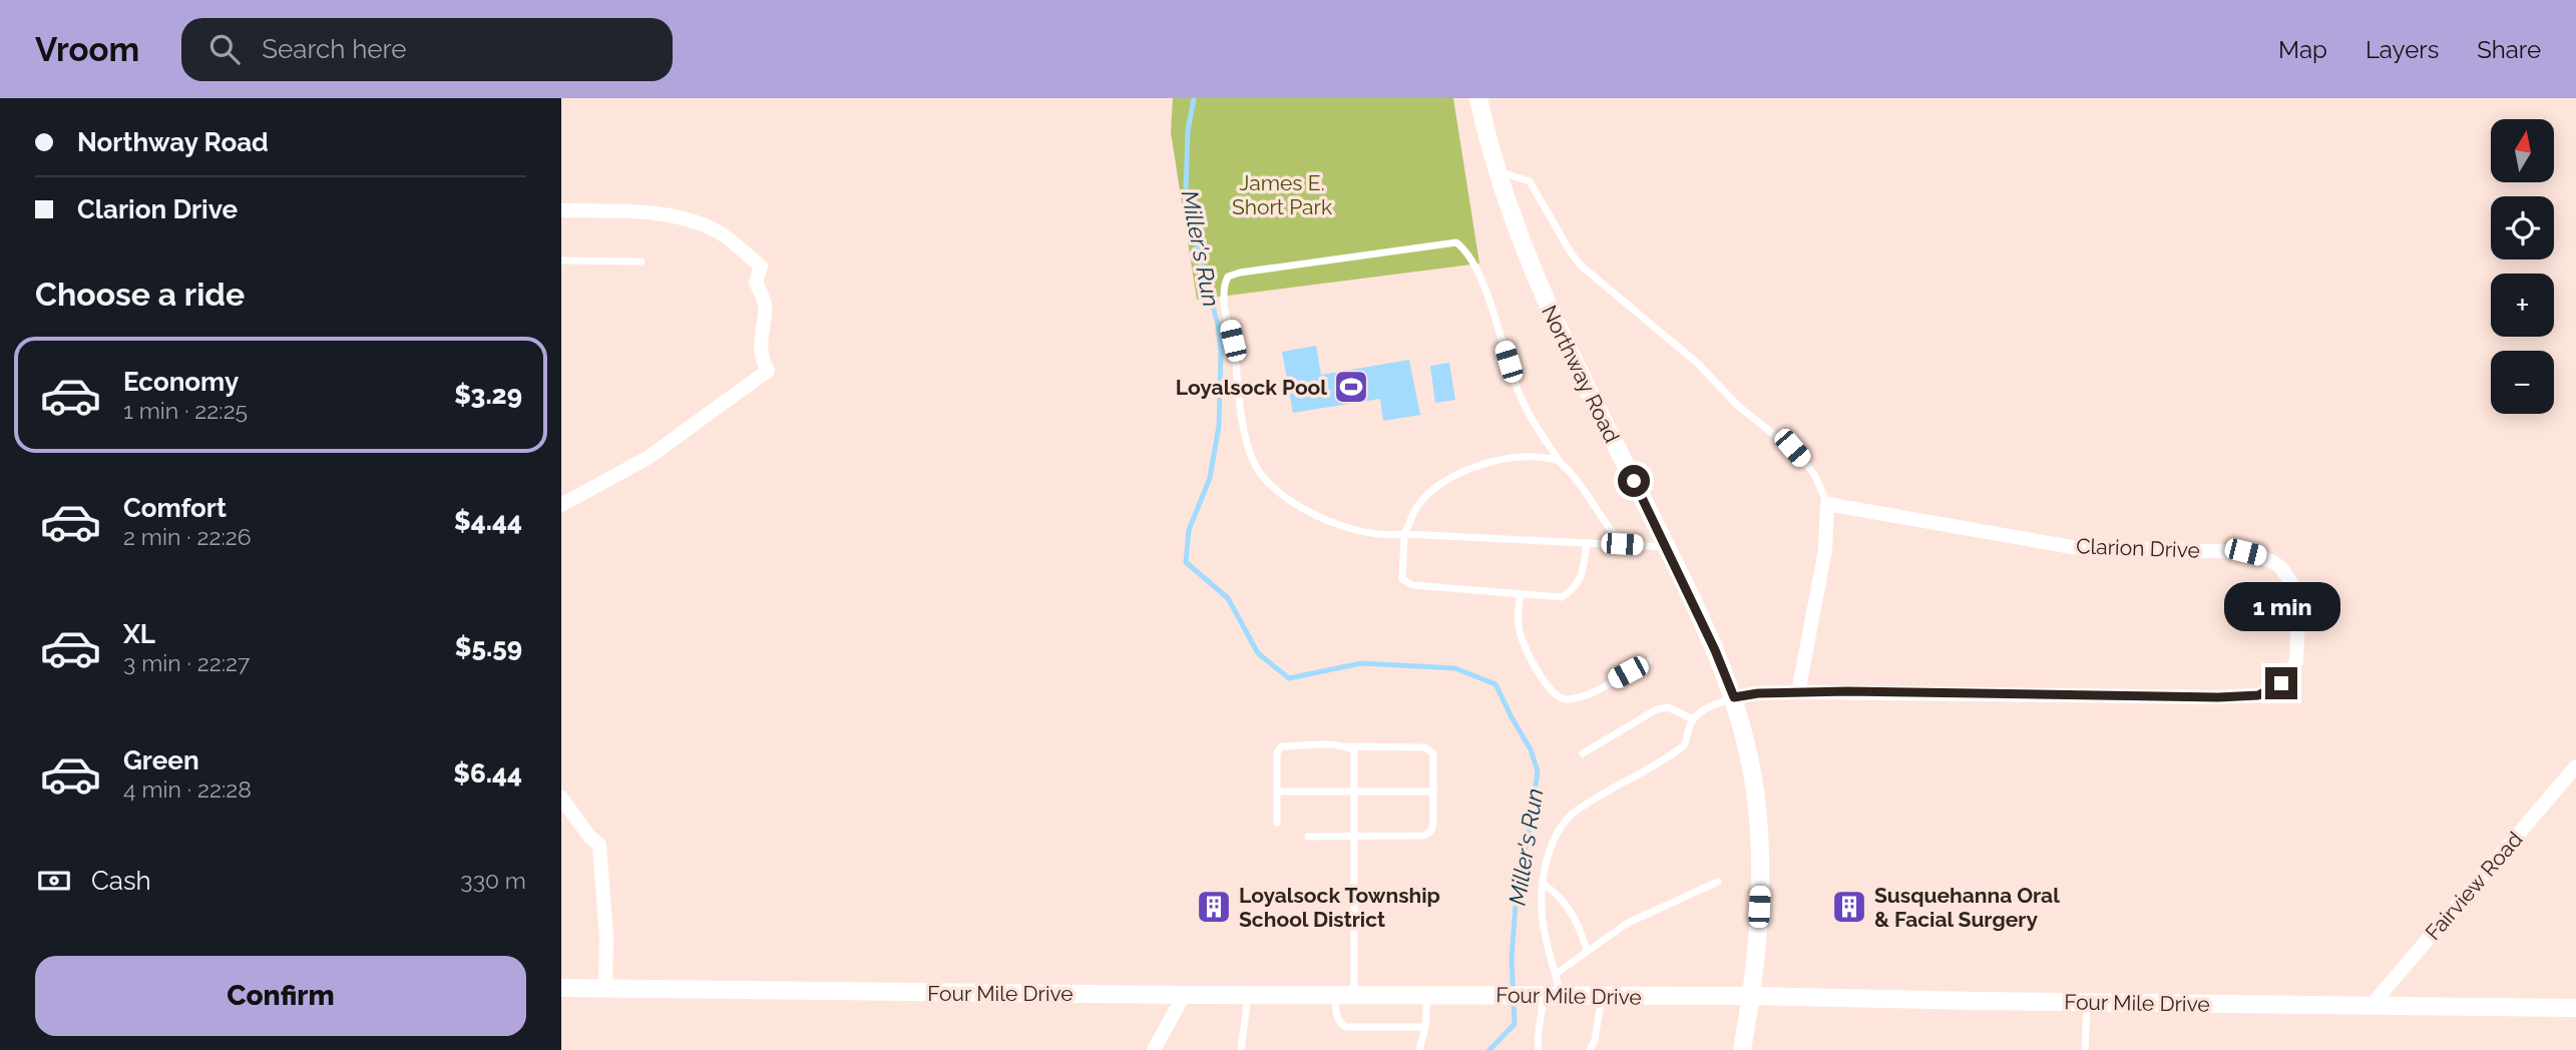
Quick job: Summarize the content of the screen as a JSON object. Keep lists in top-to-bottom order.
{
  "streets": {
    "street": [
      "Northway Road",
      "Clarion Drive",
      "Fairview Road",
      "Four Mile Drive"
    ]
  },
  "crossings": [
    ["Northway Road", "Clarion Drive"],
    ["Northway Road", "Four Mile Drive"],
    ["Fairview Road", "Four Mile Drive"]
  ],
  "water": ["Miller's Run"],
  "parks": ["James E. Short Park"],
  "places": {
    "sports": ["Loyalsock Pool"],
    "building": ["Loyalsock Township School District", "Susquehanna Oral & Facial Surgery"]
  },
  "north": "top",
  "page": {
    "header": "Vroom",
    "search": "Search here",
    "nav": ["Map", "Layers", "Share"],
    "banner": ["Northway Road", "Clarion Drive"],
    "map_buttons": ["+", "−"],
    "heading": "Choose a ride",
    "list": [
      {
        "name": "Economy",
        "note": "1 min · 22:25",
        "value": "$3.29"
      },
      {
        "name": "Comfort",
        "note": "2 min · 22:26",
        "value": "$4.44"
      },
      {
        "name": "XL",
        "note": "3 min · 22:27",
        "value": "$5.59"
      },
      {
        "name": "Green",
        "note": "4 min · 22:28",
        "value": "$6.44"
      }
    ],
    "bubble": "1 min",
    "pay": ["Cash", "330 m"],
    "buttons": "Confirm"
  }
}
